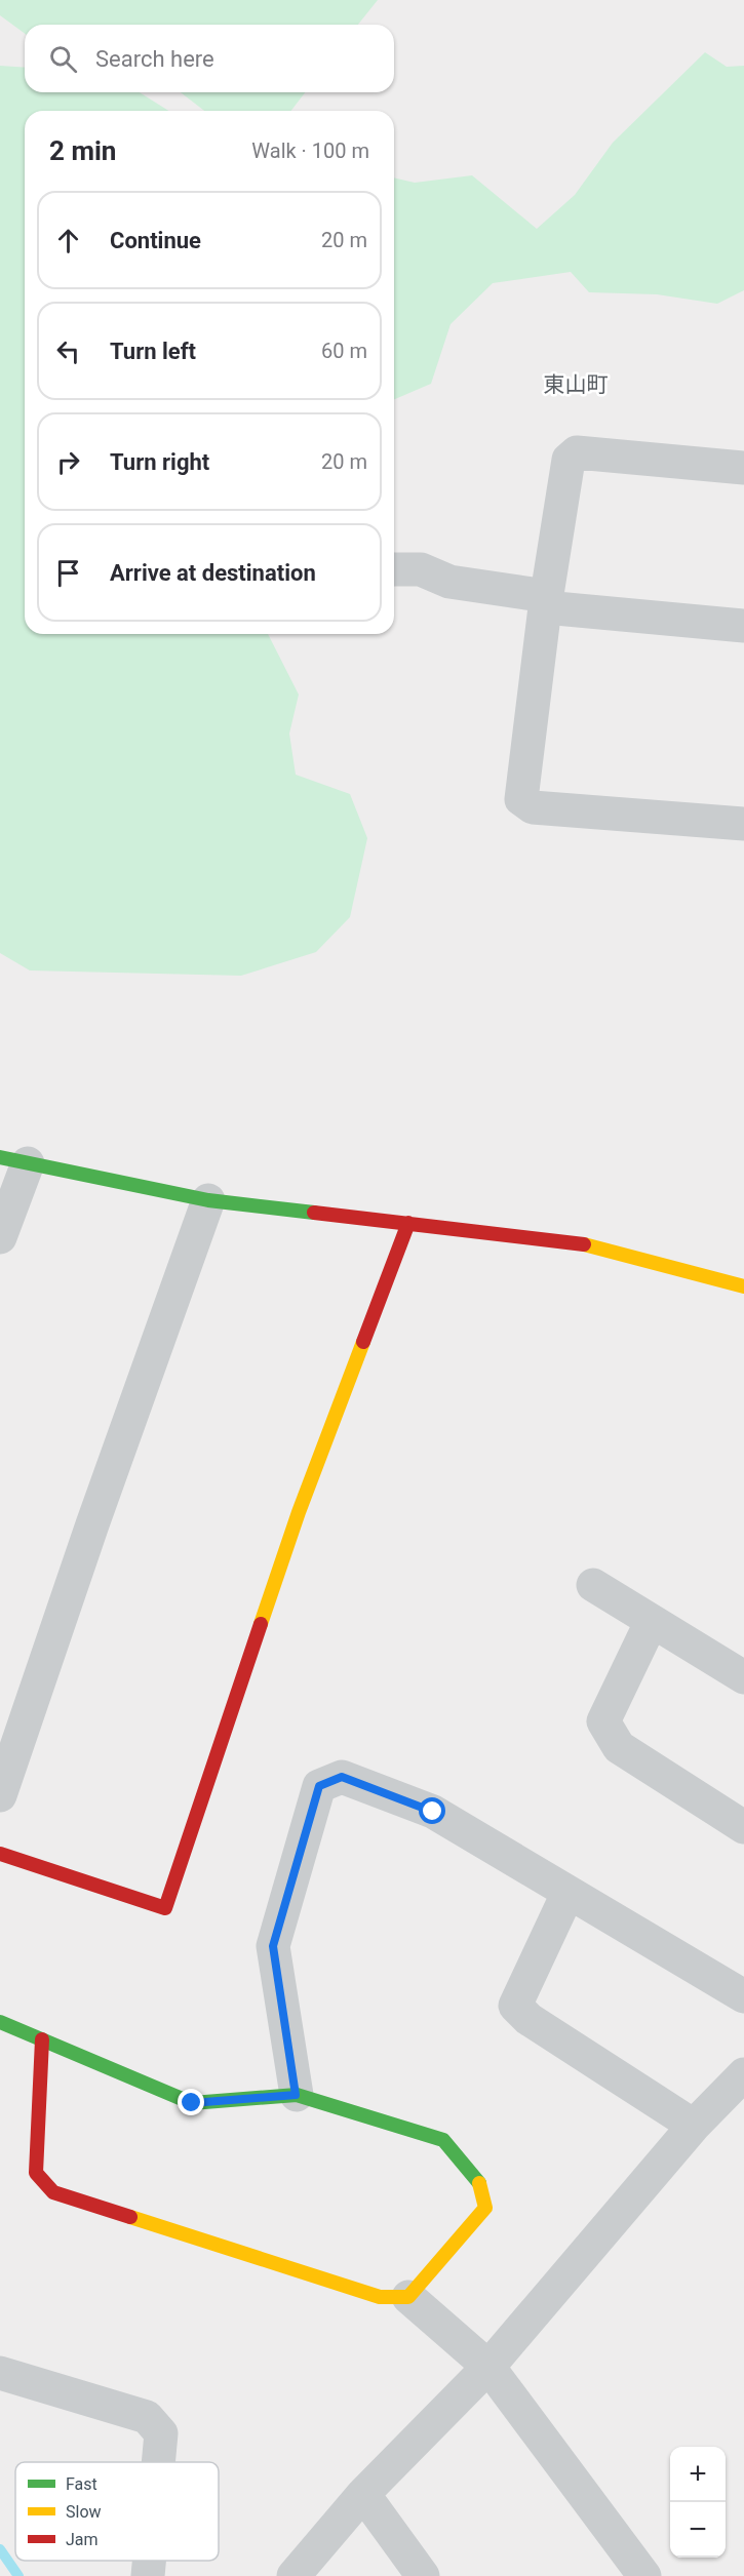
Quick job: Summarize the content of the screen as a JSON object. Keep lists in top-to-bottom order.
{
  "districts": ["東山町"],
  "legend": ["Fast", "Slow", "Jam"],
  "page": {
    "search": "Search here",
    "heading": ["2 min", "Walk · 100 m"],
    "list": [
      ["Continue", "20 m"],
      ["Turn left", "60 m"],
      ["Turn right", "20 m"],
      "Arrive at destination"
    ],
    "map_buttons": ["+", "−"]
  }
}
